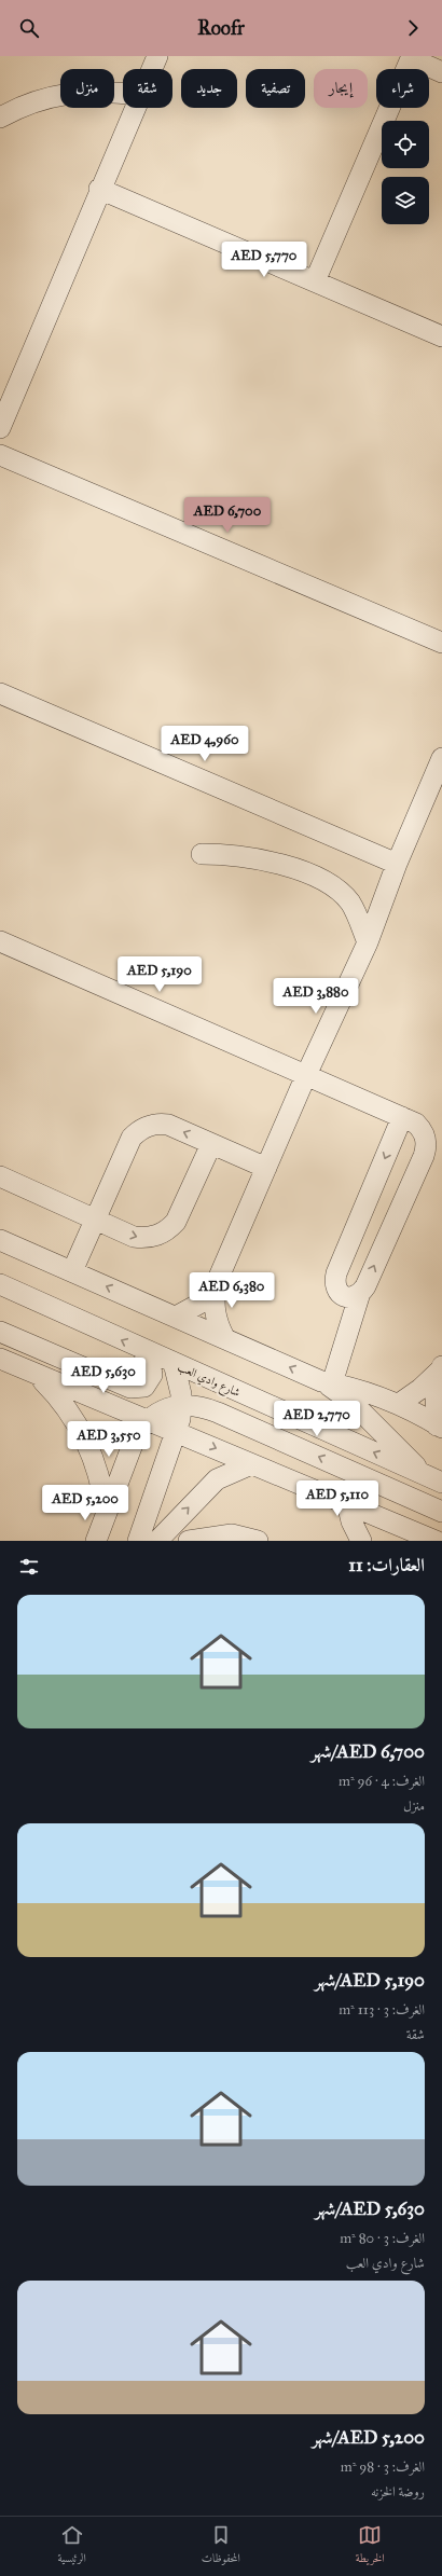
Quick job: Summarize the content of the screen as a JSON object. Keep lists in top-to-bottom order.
{
  "streets": {
    "street": ["شارع وادي العب"]
  },
  "page": {
    "header": "Roofr",
    "chip": [
      "شراء",
      "إيجار",
      "تصفية",
      "جديد",
      "شقة",
      "منزل"
    ],
    "price": [
      "AED 5,770",
      "AED 6,700",
      "AED 4,960",
      "AED 5,190",
      "AED 3,880",
      "AED 6,380",
      "AED 5,630",
      "AED 2,770",
      "AED 3,550",
      "AED 5,110",
      "AED 5,200"
    ],
    "heading": "العقارات: 11",
    "list": [
      {
        "name": "AED 6,700/شهر",
        "note": "الغرف: 4 · 96 m² · منزل"
      },
      {
        "name": "AED 5,190/شهر",
        "note": "الغرف: 3 · 113 m² · شقة"
      },
      {
        "name": "AED 5,630/شهر",
        "note": "الغرف: 3 · 80 m² · شارع وادي العب"
      },
      {
        "name": "AED 5,200/شهر",
        "note": "الغرف: 3 · 98 m² · روضة الخزنه"
      }
    ],
    "tabs": ["الخريطة", "المحفوظات", "الرئيسية"]
  }
}
